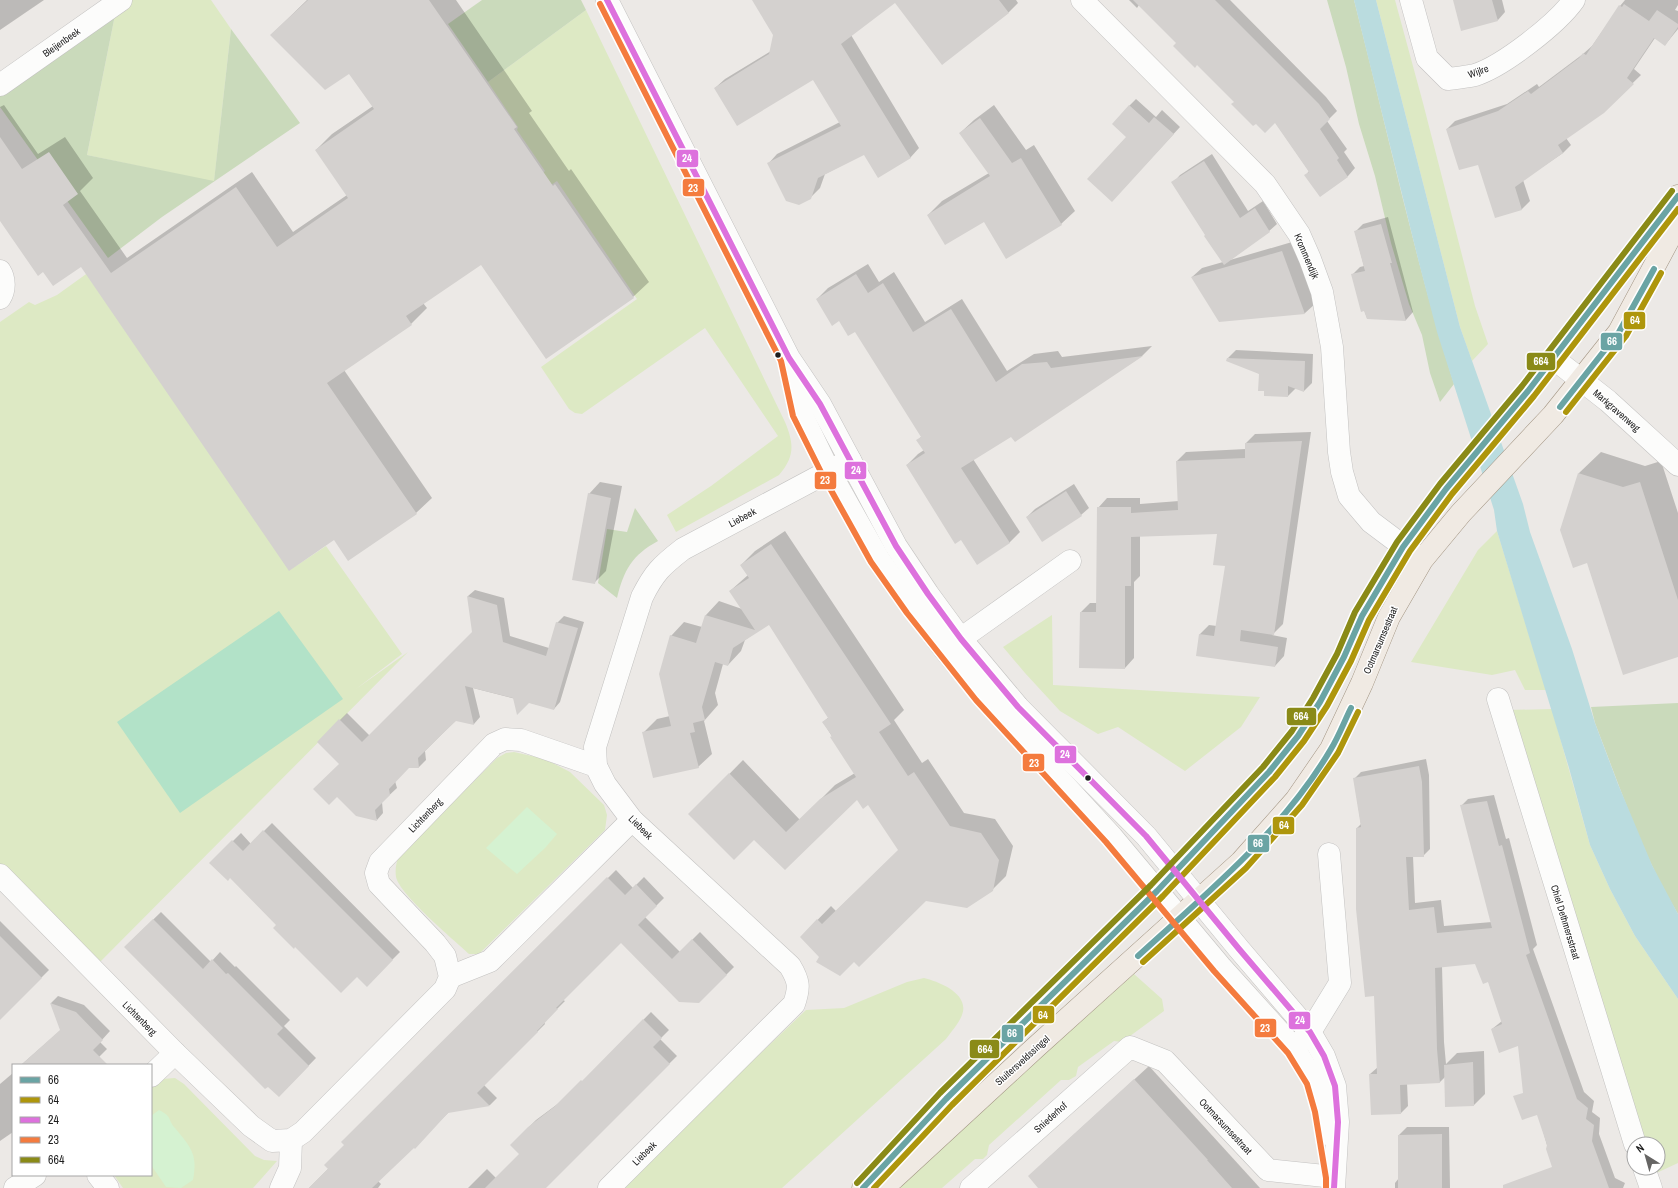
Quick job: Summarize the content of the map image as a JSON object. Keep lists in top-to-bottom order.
{
  "streets": {
    "main road": ["Ootmarsumsestraat", "Sluitersveldssingel"],
    "street": [
      "Bleijenbeek",
      "Wijlre",
      "Krommendijk",
      "Markgravenweg",
      "Liebeek",
      "Lichtenberg",
      "Chiel Dethmersstraat",
      "Sniederhof"
    ]
  },
  "crossings": [
    ["Krommendijk", "Ootmarsumsestraat"],
    ["Markgravenweg", "Ootmarsumsestraat"],
    ["Liebeek", "Lichtenberg"],
    ["Ootmarsumsestraat", "Sluitersveldssingel"],
    ["Ootmarsumsestraat", "Sniederhof"]
  ],
  "lines": [
    "transit line 24",
    "transit line 23",
    "transit line 664",
    "transit line 66",
    "transit line 64"
  ],
  "legend": [
    "66",
    "64",
    "24",
    "23",
    "664"
  ],
  "north": "top left"
}
